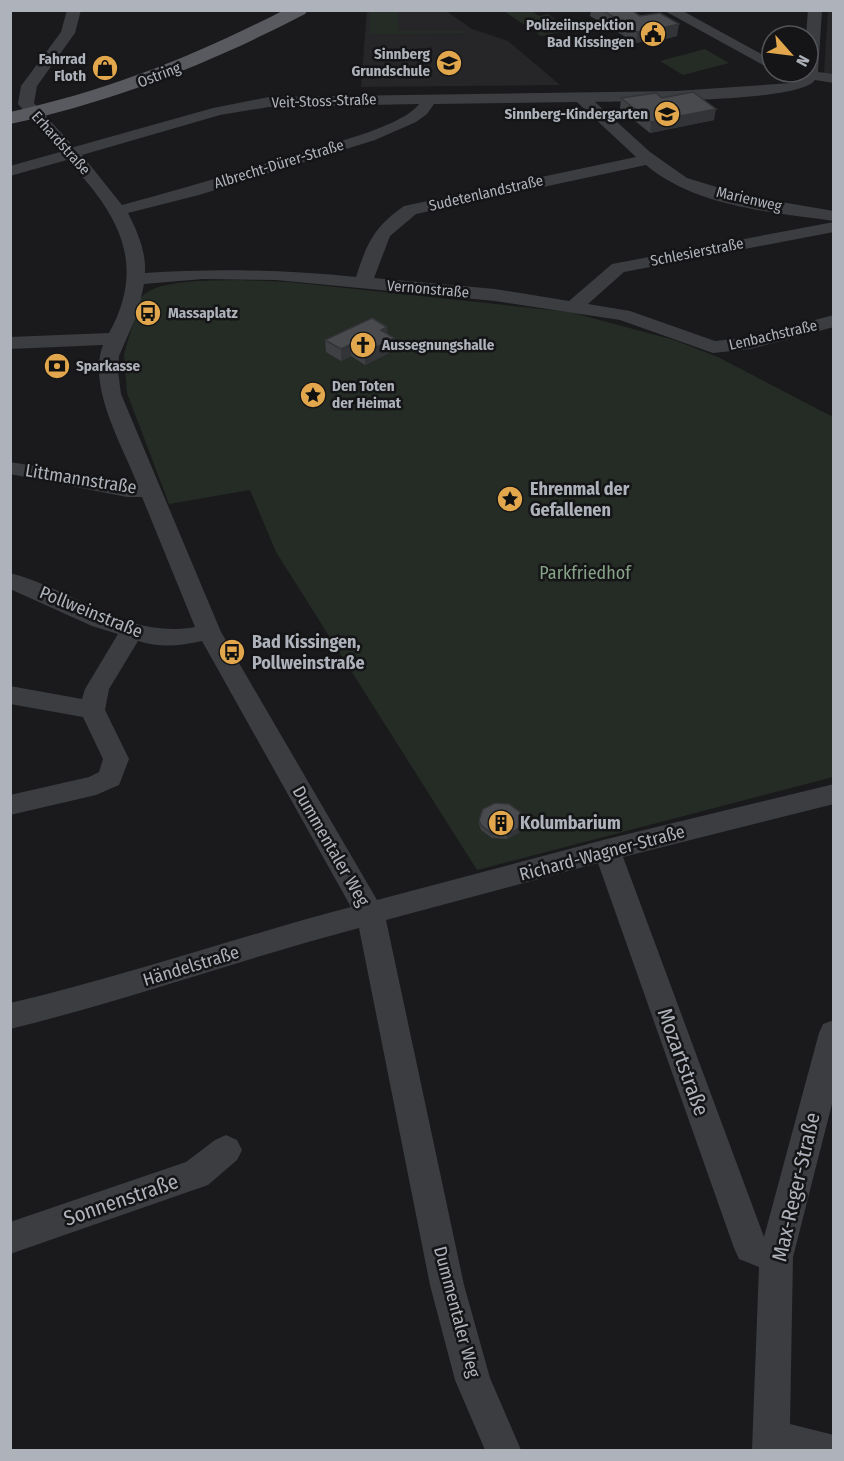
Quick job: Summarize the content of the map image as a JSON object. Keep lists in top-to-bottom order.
{
  "streets": {
    "main road": ["Ostring"],
    "street": [
      "Veit-Stoss-Straße",
      "Erhardstraße",
      "Albrecht-Dürer-Straße",
      "Sudetenlandstraße",
      "Marienweg",
      "Schlesierstraße",
      "Vernonstraße",
      "Lenbachstraße",
      "Littmannstraße",
      "Pollweinstraße",
      "Dummentaler Weg",
      "Richard-Wagner-Straße",
      "Händelstraße",
      "Mozartstraße",
      "Max-Reger-Straße",
      "Sonnenstraße"
    ]
  },
  "crossings": [
    ["Ostring", "Erhardstraße"],
    ["Veit-Stoss-Straße", "Erhardstraße"],
    ["Veit-Stoss-Straße", "Albrecht-Dürer-Straße"],
    ["Erhardstraße", "Albrecht-Dürer-Straße"],
    ["Erhardstraße", "Vernonstraße"],
    ["Sudetenlandstraße", "Marienweg"],
    ["Sudetenlandstraße", "Vernonstraße"],
    ["Schlesierstraße", "Vernonstraße"],
    ["Vernonstraße", "Lenbachstraße"],
    ["Littmannstraße", "Dummentaler Weg"],
    ["Pollweinstraße", "Dummentaler Weg"],
    ["Dummentaler Weg", "Richard-Wagner-Straße"],
    ["Dummentaler Weg", "Händelstraße"],
    ["Richard-Wagner-Straße", "Händelstraße"],
    ["Richard-Wagner-Straße", "Mozartstraße"],
    ["Mozartstraße", "Max-Reger-Straße"]
  ],
  "parks": ["Parkfriedhof"],
  "places": {
    "public building": ["Polizeiinspektion Bad Kissingen"],
    "school or university": ["Sinnberg Grundschule", "Sinnberg-Kindergarten"],
    "shop": ["Fahrrad Floth"],
    "bus stop": ["Massaplatz", "Bad Kissingen, Pollweinstraße"],
    "church": ["Aussegnungshalle"],
    "bank": ["Sparkasse"],
    "place": ["Den Toten der Heimat", "Ehrenmal der Gefallenen"],
    "building": ["Kolumbarium"]
  },
  "north": "bottom right"
}
